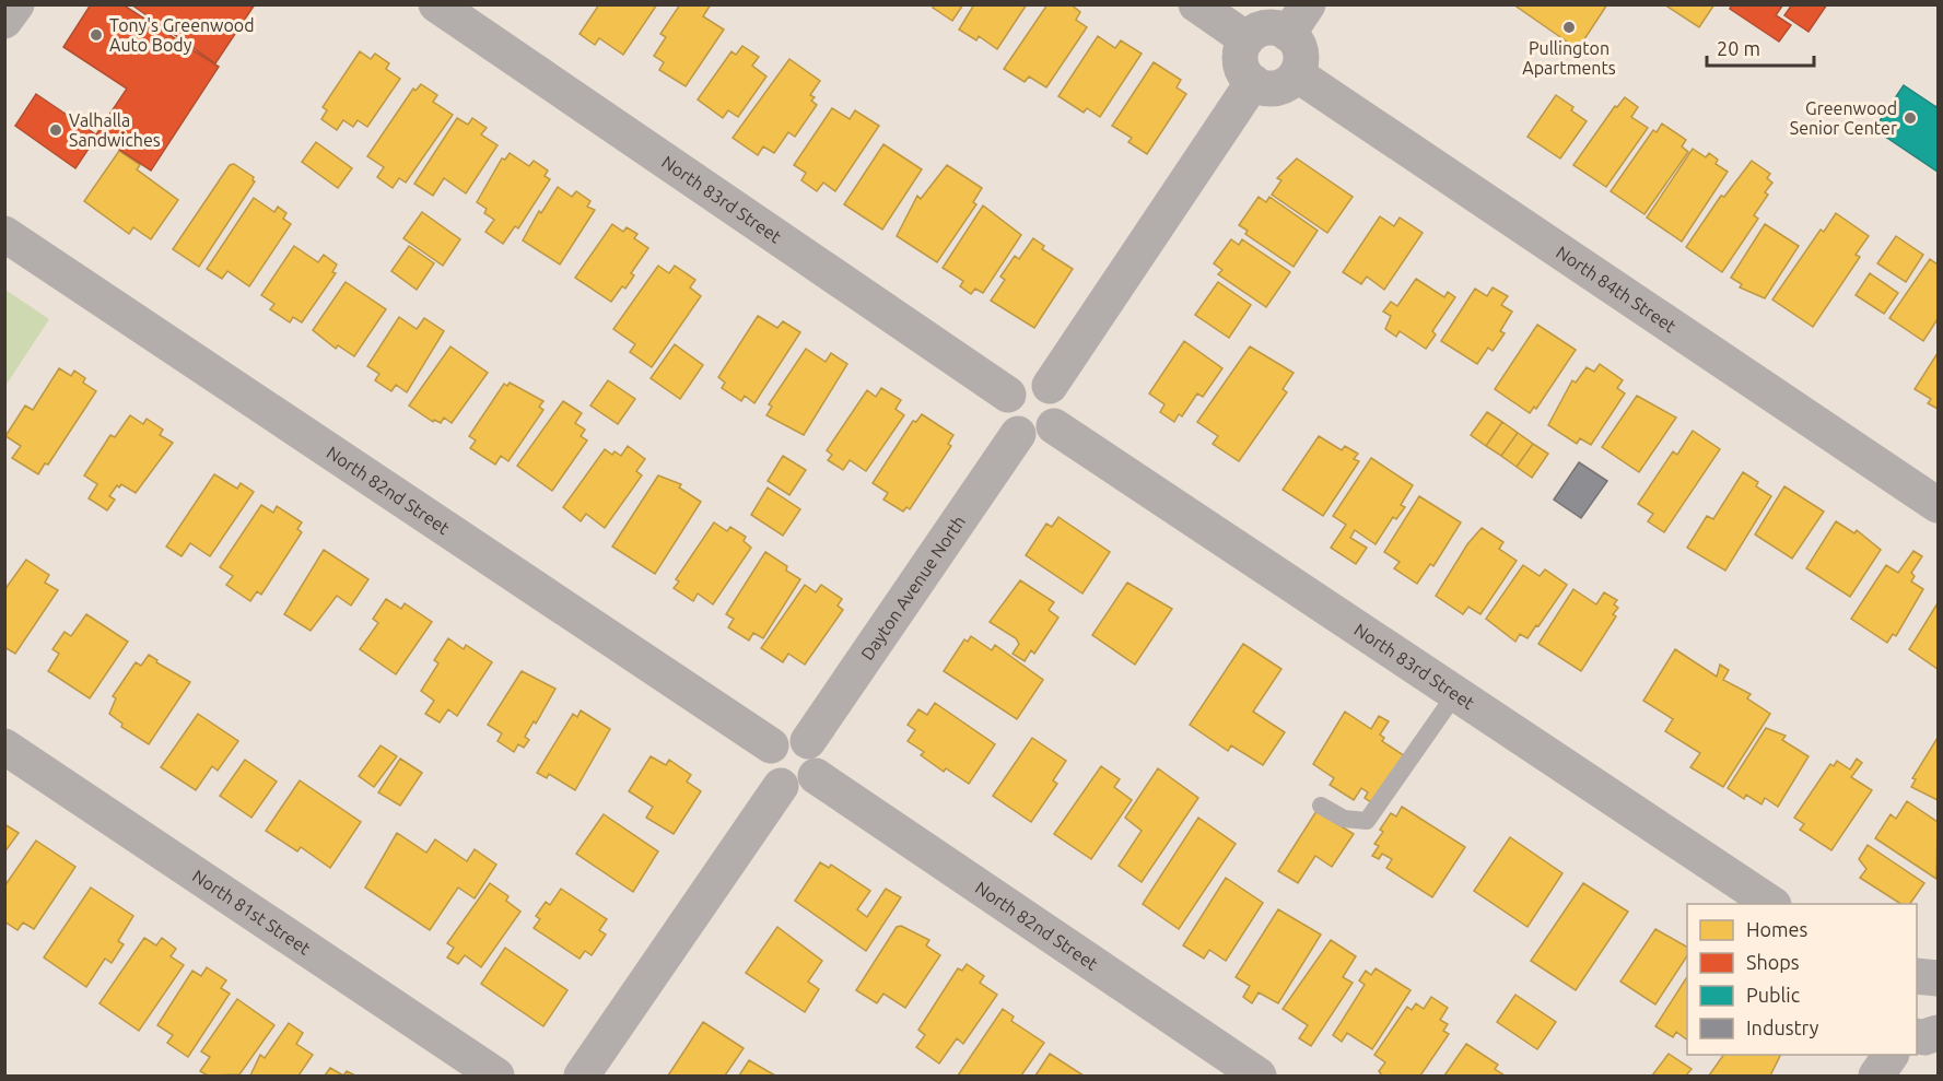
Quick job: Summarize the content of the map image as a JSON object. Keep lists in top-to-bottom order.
{
  "streets": {
    "street": [
      "North 83rd Street",
      "North 84th Street",
      "North 82nd Street",
      "Dayton Avenue North",
      "North 81st Street"
    ]
  },
  "crossings": [
    ["North 83rd Street", "Dayton Avenue North"],
    ["North 82nd Street", "Dayton Avenue North"]
  ],
  "places": [
    "Pullington Apartments",
    "Tony's Greenwood Auto Body",
    "Greenwood Senior Center",
    "Valhalla Sandwiches"
  ],
  "legend": [
    "Homes",
    "Shops",
    "Public",
    "Industry"
  ],
  "scale_bar": "20 m"
}
